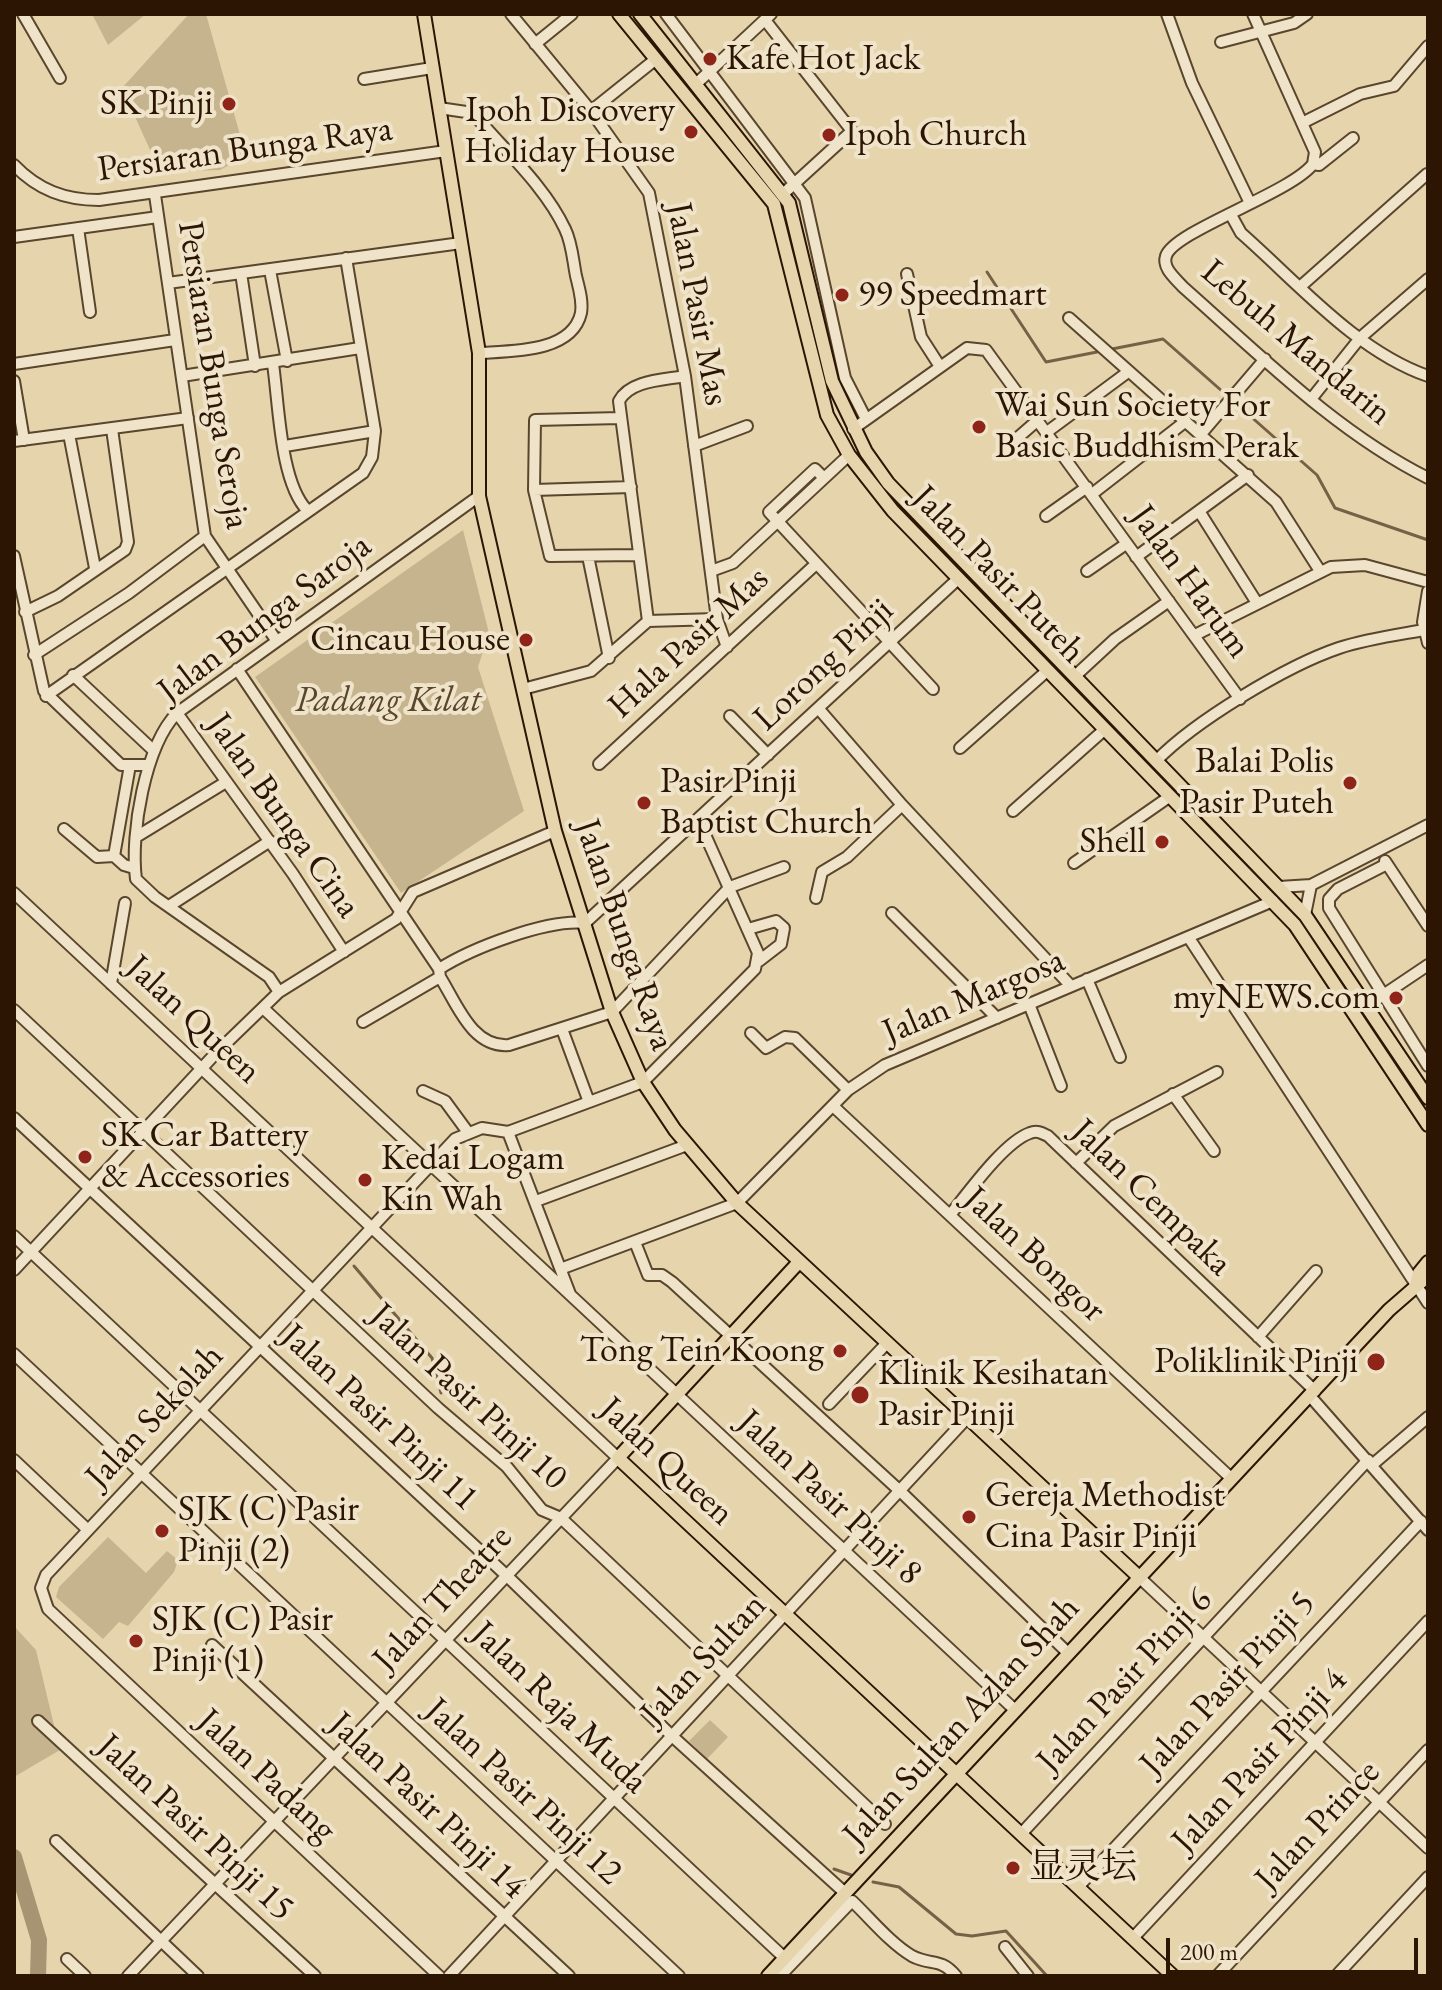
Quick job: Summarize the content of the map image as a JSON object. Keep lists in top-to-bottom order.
{
  "streets": {
    "main road": [
      "Jalan Pasir Puteh",
      "Jalan Bunga Raya",
      "Jalan Queen",
      "Jalan Theatre",
      "Jalan Sultan Azlan Shah"
    ],
    "street": [
      "Persiaran Bunga Raya",
      "Jalan Pasir Mas",
      "Lebuh Mandarin",
      "Persiaran Bunga Seroja",
      "Jalan Harum",
      "Jalan Bunga Saroja",
      "Hala Pasir Mas",
      "Lorong Pinji",
      "Jalan Bunga Cina",
      "Jalan Margosa",
      "Jalan Cempaka",
      "Jalan Bongor",
      "Jalan Pasir Pinji 10",
      "Jalan Sekolah",
      "Jalan Pasir Pinji 11",
      "Jalan Pasir Pinji 8",
      "Jalan Sultan",
      "Jalan Pasir Pinji 6",
      "Jalan Pasir Pinji 5",
      "Jalan Raja Muda",
      "Jalan Pasir Pinji 4",
      "Jalan Padang",
      "Jalan Pasir Pinji 12",
      "Jalan Pasir Pinji 14",
      "Jalan Prince",
      "Jalan Pasir Pinji 15"
    ]
  },
  "crossings": [
    ["Persiaran Bunga Raya", "Persiaran Bunga Seroja"],
    ["Persiaran Bunga Raya", "Jalan Bunga Raya"],
    ["Jalan Pasir Mas", "Hala Pasir Mas"],
    ["Persiaran Bunga Seroja", "Jalan Bunga Saroja"],
    ["Jalan Pasir Puteh", "Lorong Pinji"],
    ["Jalan Pasir Puteh", "Jalan Margosa"],
    ["Jalan Bunga Saroja", "Jalan Bunga Cina"],
    ["Jalan Bunga Saroja", "Jalan Bunga Raya"],
    ["Lorong Pinji", "Jalan Bunga Raya"],
    ["Jalan Bunga Raya", "Jalan Margosa"],
    ["Jalan Bunga Raya", "Jalan Theatre"],
    ["Jalan Bunga Raya", "Jalan Sultan"],
    ["Jalan Bunga Raya", "Jalan Sultan Azlan Shah"],
    ["Jalan Margosa", "Jalan Bongor"],
    ["Jalan Queen", "Jalan Sekolah"],
    ["Jalan Queen", "Jalan Theatre"],
    ["Jalan Queen", "Jalan Sultan"],
    ["Jalan Queen", "Jalan Pasir Pinji 6"],
    ["Jalan Queen", "Jalan Pasir Pinji 5"],
    ["Jalan Queen", "Jalan Sultan Azlan Shah"],
    ["Jalan Queen", "Jalan Pasir Pinji 4"],
    ["Jalan Cempaka", "Jalan Bongor"],
    ["Jalan Cempaka", "Jalan Pasir Pinji 6"],
    ["Jalan Cempaka", "Jalan Pasir Pinji 5"],
    ["Jalan Cempaka", "Jalan Sultan Azlan Shah"],
    ["Jalan Bongor", "Jalan Sultan Azlan Shah"],
    ["Jalan Pasir Pinji 10", "Jalan Sekolah"],
    ["Jalan Pasir Pinji 10", "Jalan Theatre"],
    ["Jalan Pasir Pinji 10", "Jalan Sultan"],
    ["Jalan Sekolah", "Jalan Pasir Pinji 11"],
    ["Jalan Sekolah", "Jalan Pasir Pinji 8"],
    ["Jalan Sekolah", "Jalan Raja Muda"],
    ["Jalan Sekolah", "Jalan Padang"],
    ["Jalan Sekolah", "Jalan Pasir Pinji 12"],
    ["Jalan Pasir Pinji 11", "Jalan Theatre"],
    ["Jalan Pasir Pinji 11", "Jalan Sultan"],
    ["Jalan Pasir Pinji 11", "Jalan Sultan Azlan Shah"],
    ["Jalan Pasir Pinji 8", "Jalan Theatre"],
    ["Jalan Pasir Pinji 8", "Jalan Sultan"],
    ["Jalan Pasir Pinji 8", "Jalan Sultan Azlan Shah"],
    ["Jalan Theatre", "Jalan Raja Muda"],
    ["Jalan Theatre", "Jalan Padang"],
    ["Jalan Theatre", "Jalan Pasir Pinji 12"],
    ["Jalan Theatre", "Jalan Pasir Pinji 14"],
    ["Jalan Theatre", "Jalan Pasir Pinji 15"],
    ["Jalan Sultan", "Jalan Raja Muda"],
    ["Jalan Sultan", "Jalan Pasir Pinji 12"],
    ["Jalan Sultan", "Jalan Pasir Pinji 14"],
    ["Jalan Raja Muda", "Jalan Sultan Azlan Shah"]
  ],
  "parks": ["Padang Kilat"],
  "places": [
    "Kafe Hot Jack",
    "SK Pinji",
    "Ipoh Discovery Holiday House",
    "Ipoh Church",
    "99 Speedmart",
    "Wai Sun Society For Basic Buddhism Perak",
    "Cincau House",
    "Balai Polis Pasir Puteh",
    "Pasir Pinji Baptist Church",
    "Shell",
    "myNEWS.com",
    "SK Car Battery & Accessories",
    "Kedai Logam Kin Wah",
    "Tong Tein Koong",
    "Poliklinik Pinji",
    "Klinik Kesihatan Pasir Pinji",
    "Gereja Methodist Cina Pasir Pinji",
    "SJK (C) Pasir Pinji (2)",
    "SJK (C) Pasir Pinji (1)",
    "显灵坛"
  ],
  "scale_bar": "200 m"
}
